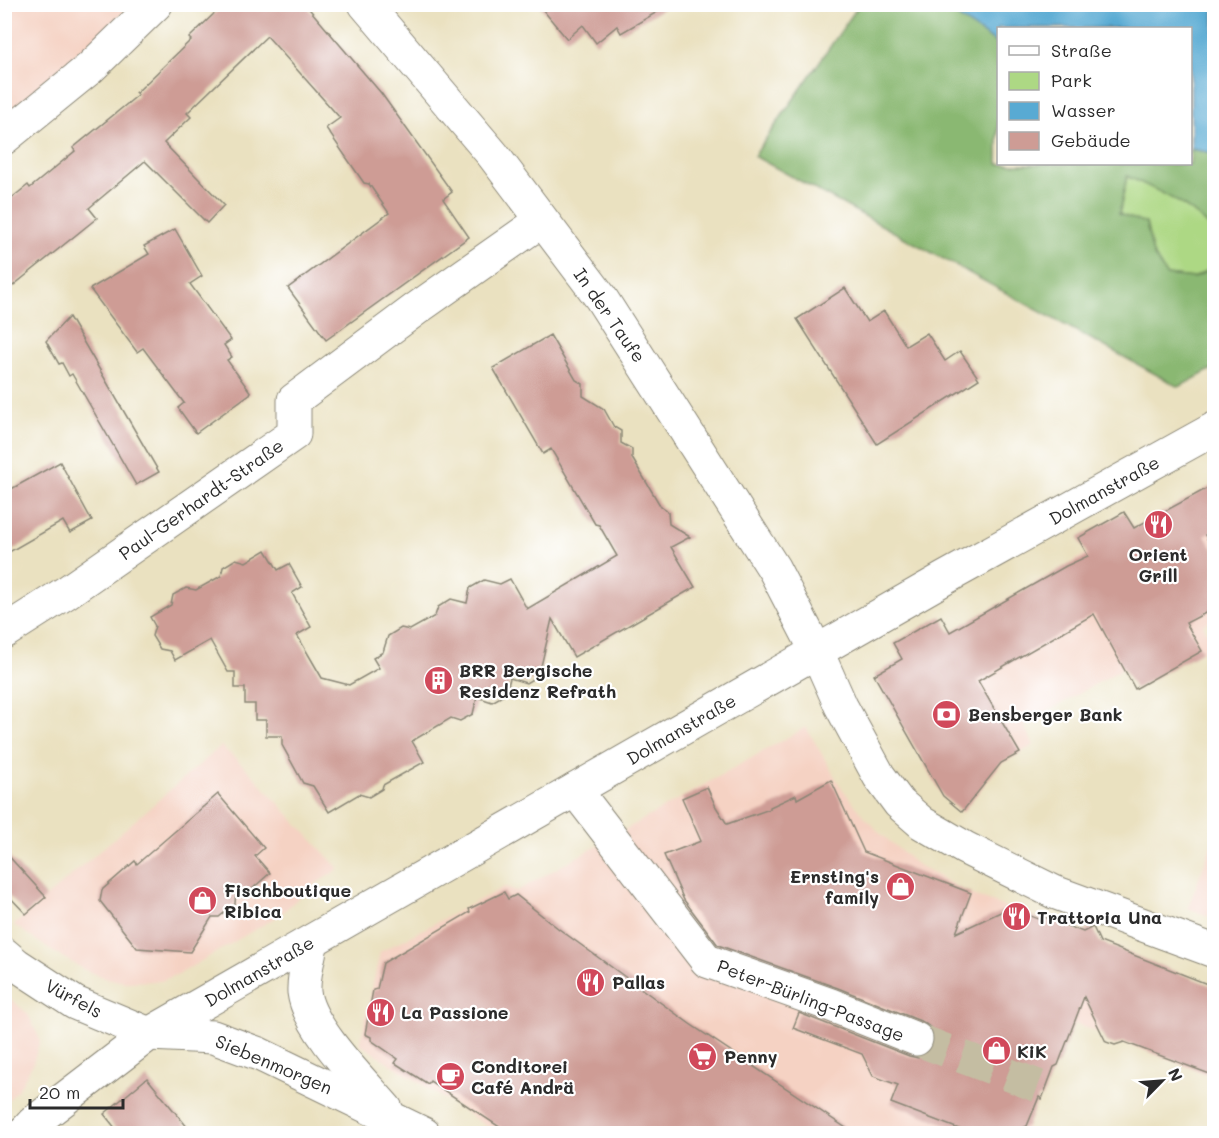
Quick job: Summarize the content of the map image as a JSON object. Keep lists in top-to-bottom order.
{
  "streets": {
    "street": [
      "In der Taufe",
      "Dolmanstraße",
      "Paul-Gerhardt-Straße",
      "Vürfels",
      "Peter-Bürling-Passage",
      "Siebenmorgen"
    ]
  },
  "crossings": [
    ["In der Taufe", "Dolmanstraße"],
    ["In der Taufe", "Paul-Gerhardt-Straße"],
    ["Dolmanstraße", "Vürfels"],
    ["Dolmanstraße", "Peter-Bürling-Passage"],
    ["Dolmanstraße", "Siebenmorgen"],
    ["Vürfels", "Siebenmorgen"]
  ],
  "places": {
    "restaurant": [
      "Orient Grill",
      "Trattoria Una",
      "Pallas",
      "La Passione"
    ],
    "building": ["BRR Bergische Residenz Refrath"],
    "bank": ["Bensberger Bank"],
    "shop": ["Ernsting's family", "Fischboutique Ribica", "KiK"],
    "supermarket": ["Penny"],
    "cafe": ["Conditorei Café Andrä"]
  },
  "legend": [
    "Straße",
    "Park",
    "Wasser",
    "Gebäude"
  ],
  "scale_bar": "20 m",
  "north": "top right"
}
